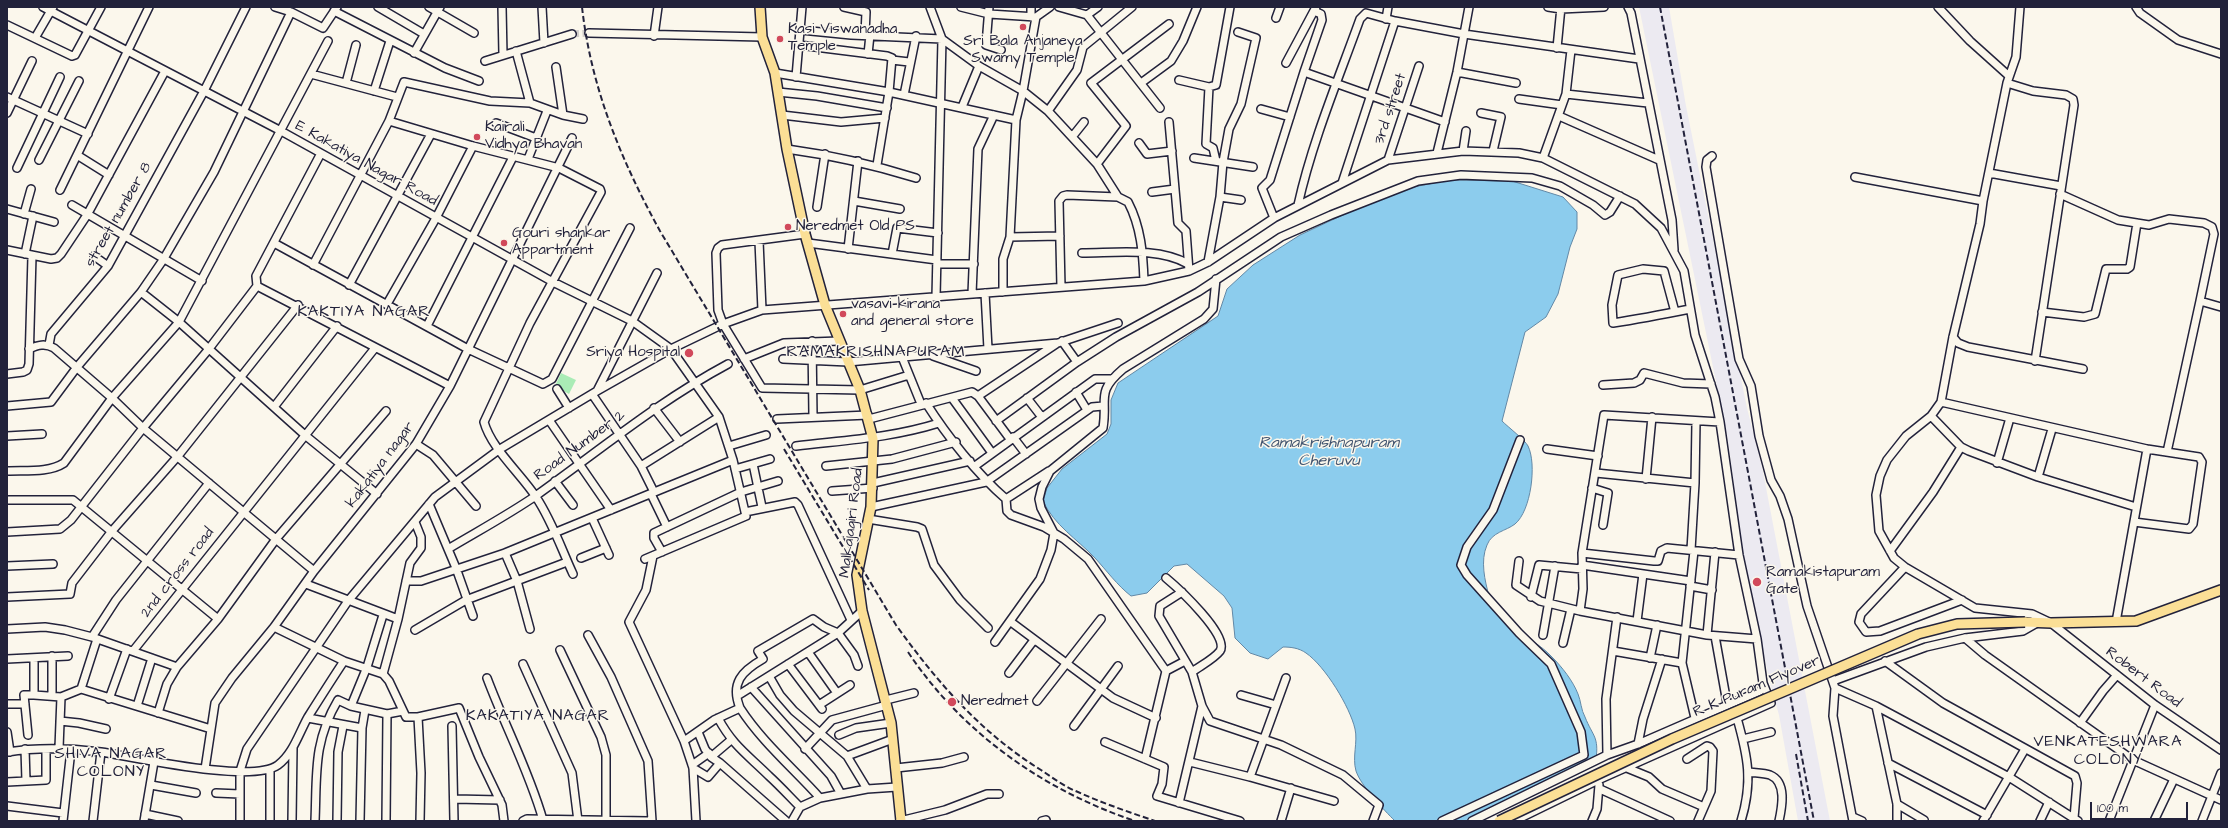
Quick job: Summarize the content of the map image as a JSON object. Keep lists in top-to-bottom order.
{
  "streets": {
    "main road": ["Malkajagiri Road", "R K Puram Flyover"],
    "street": [
      "3rd street",
      "E Kakatiya Nagar Road",
      "street number 8",
      "Road Number 2",
      "kakatiya nagar",
      "2nd cross road",
      "Robert Road"
    ]
  },
  "crossings": [
    ["E Kakatiya Nagar Road", "street number 8"],
    ["E Kakatiya Nagar Road", "kakatiya nagar"],
    ["Robert Road", "R K Puram Flyover"]
  ],
  "districts": [
    "KAKTIYA NAGAR",
    "RAMAKRISHNAPURAM",
    "KAKATIYA NAGAR",
    "VENKATESHWARA COLONY",
    "SHIVA NAGAR COLONY"
  ],
  "water": ["Ramakrishnapuram Cheruvu"],
  "places": [
    "Sri Bala Anjaneya Swamy Temple",
    "Kasi Viswanadha Temple",
    "Kairali Vidhya Bhavan",
    "Neredmet Old PS",
    "Gouri shankar Appartment",
    "vasavi kirana and general store",
    "Sriya Hospital",
    "Ramakistapuram Gate",
    "Neredmet"
  ],
  "scale_bar": "100 m"
}
